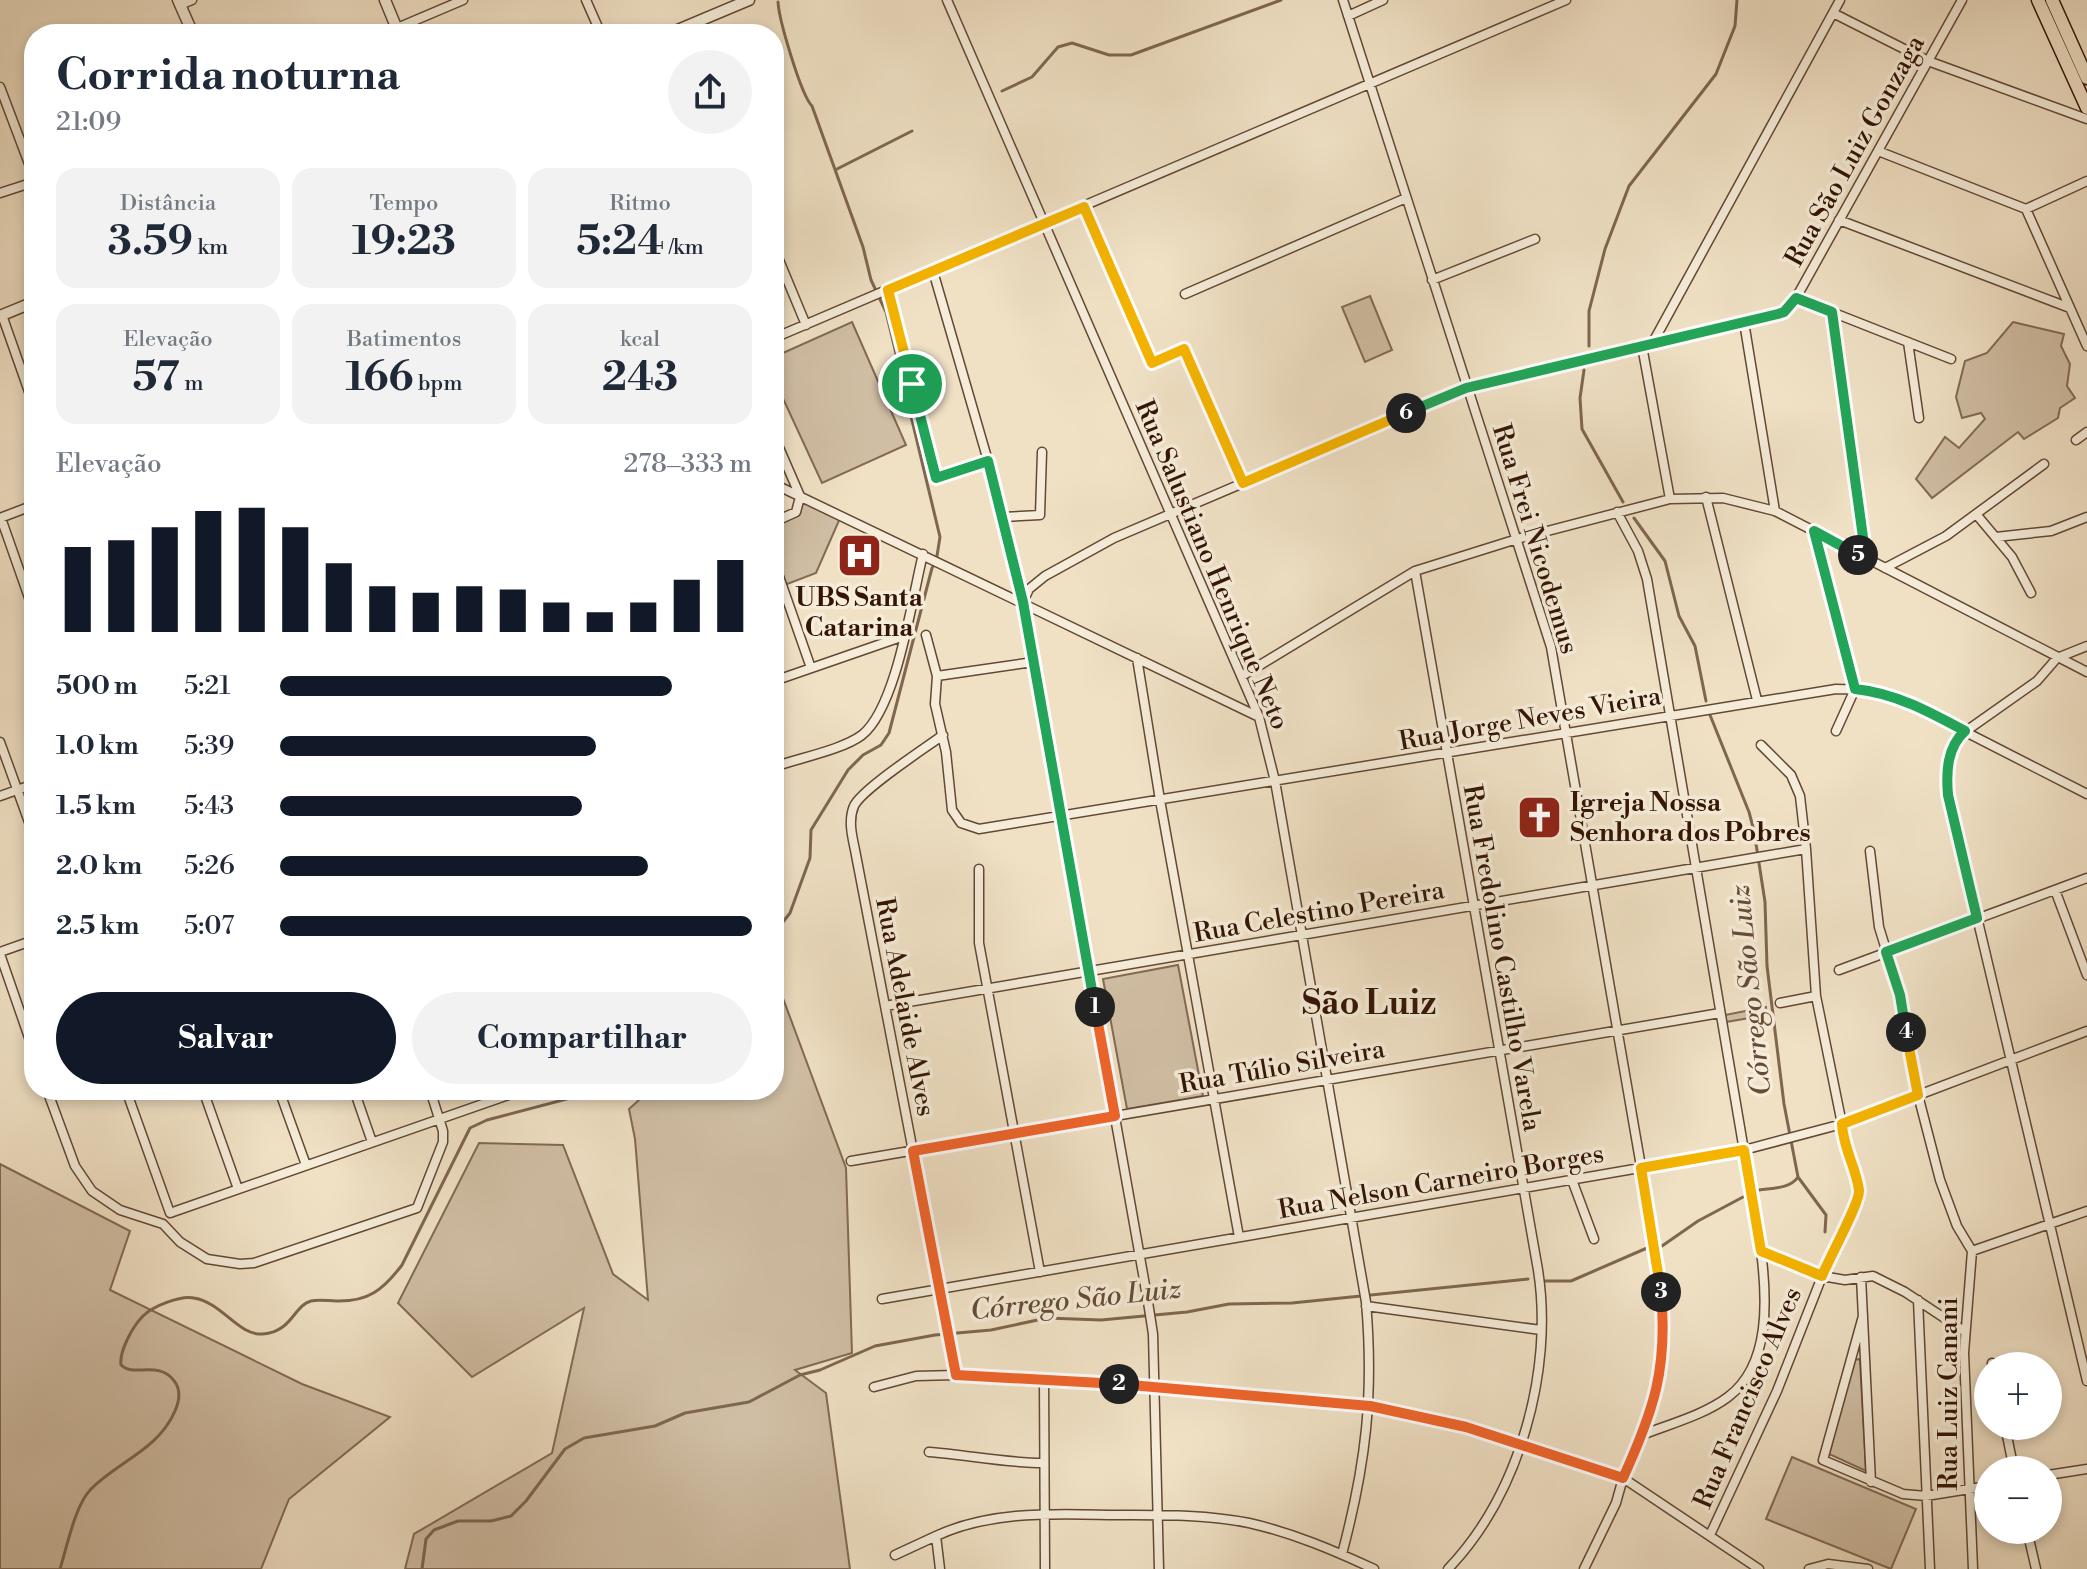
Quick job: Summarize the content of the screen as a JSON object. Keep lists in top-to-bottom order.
{
  "streets": {
    "street": [
      "Rua São Luiz Gonzaga",
      "Rua Frei Nicodemus",
      "Rua Salustiano Henrique Neto",
      "Rua Jorge Neves Vieira",
      "Rua Celestino Pereira",
      "Rua Fredolino Castilho Varela",
      "Rua Adelaide Alves",
      "Rua Túlio Silveira",
      "Rua Nelson Carneiro Borges",
      "Rua Luiz Canani",
      "Rua Francisco Alves"
    ]
  },
  "crossings": [
    ["Rua São Luiz Gonzaga", "Rua Frei Nicodemus"],
    ["Rua São Luiz Gonzaga", "Rua Salustiano Henrique Neto"],
    ["Rua Frei Nicodemus", "Rua Jorge Neves Vieira"],
    ["Rua Frei Nicodemus", "Rua Celestino Pereira"],
    ["Rua Frei Nicodemus", "Rua Túlio Silveira"],
    ["Rua Frei Nicodemus", "Rua Nelson Carneiro Borges"],
    ["Rua Salustiano Henrique Neto", "Rua Jorge Neves Vieira"],
    ["Rua Salustiano Henrique Neto", "Rua Celestino Pereira"],
    ["Rua Salustiano Henrique Neto", "Rua Túlio Silveira"],
    ["Rua Salustiano Henrique Neto", "Rua Nelson Carneiro Borges"],
    ["Rua Jorge Neves Vieira", "Rua Fredolino Castilho Varela"],
    ["Rua Jorge Neves Vieira", "Rua Adelaide Alves"],
    ["Rua Celestino Pereira", "Rua Fredolino Castilho Varela"],
    ["Rua Celestino Pereira", "Rua Adelaide Alves"],
    ["Rua Celestino Pereira", "Rua Francisco Alves"],
    ["Rua Fredolino Castilho Varela", "Rua Túlio Silveira"],
    ["Rua Fredolino Castilho Varela", "Rua Nelson Carneiro Borges"],
    ["Rua Adelaide Alves", "Rua Túlio Silveira"],
    ["Rua Adelaide Alves", "Rua Nelson Carneiro Borges"],
    ["Rua Nelson Carneiro Borges", "Rua Francisco Alves"]
  ],
  "districts": ["São Luiz"],
  "water": ["Córrego São Luiz"],
  "places": {
    "hospital": ["UBS Santa Catarina"],
    "church": ["Igreja Nossa Senhora dos Pobres"]
  },
  "page": {
    "heading": ["Corrida noturna", "21:09"],
    "stats": [
      ["Distância", "3.59 km"],
      ["Tempo", "19:23"],
      ["Ritmo", "5:24 /km"],
      ["Elevação", "57 m"],
      ["Batimentos", "166 bpm"],
      ["kcal", "243"]
    ],
    "pins": [
      "6",
      "5",
      "1",
      "4",
      "3",
      "2"
    ],
    "chart": ["Elevação", "278–333 m"],
    "list": [
      {
        "name": "500 m",
        "note": "5:21"
      },
      {
        "name": "1.0 km",
        "note": "5:39"
      },
      {
        "name": "1.5 km",
        "note": "5:43"
      },
      {
        "name": "2.0 km",
        "note": "5:26"
      },
      {
        "name": "2.5 km",
        "note": "5:07"
      }
    ],
    "buttons": ["Salvar", "Compartilhar"],
    "map_buttons": ["+", "−"]
  }
}
